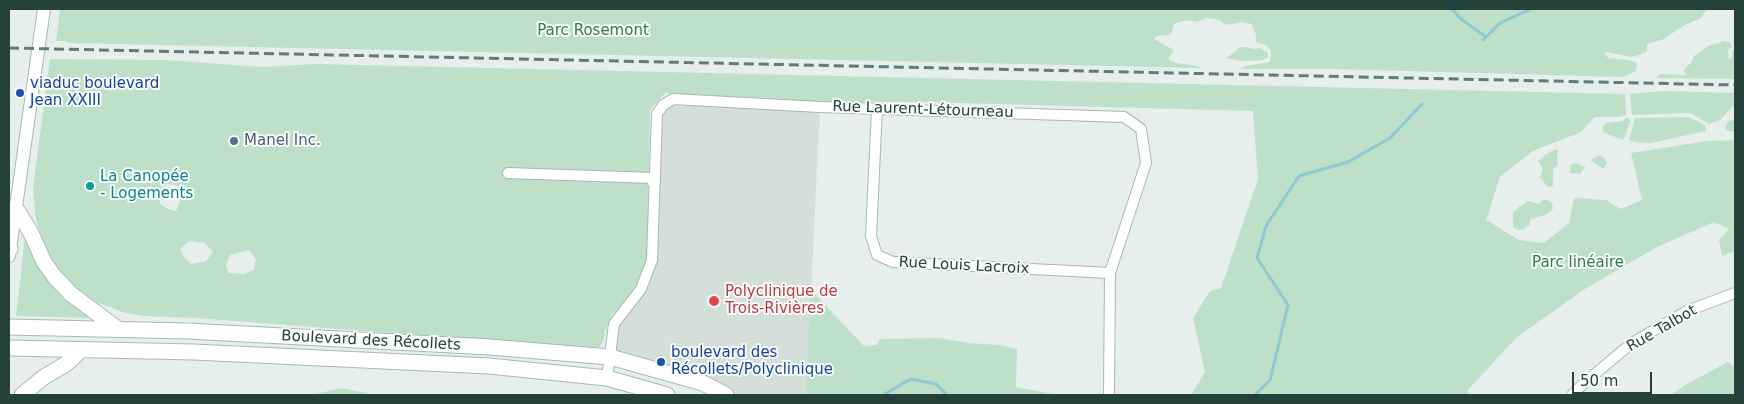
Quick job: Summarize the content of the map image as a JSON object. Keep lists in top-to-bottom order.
{
  "streets": {
    "main road": ["Boulevard des Récollets"],
    "street": ["Rue Laurent-Létourneau", "Rue Louis Lacroix", "Rue Talbot"]
  },
  "crossings": [
    ["Rue Laurent-Létourneau", "Rue Louis Lacroix"],
    ["Rue Laurent-Létourneau", "Boulevard des Récollets"]
  ],
  "parks": ["Parc Rosemont", "Parc linéaire"],
  "places": [
    "viaduc boulevard Jean XXIII",
    "Manel Inc.",
    "La Canopée - Logements",
    "Polyclinique de Trois-Rivières",
    "boulevard des Récollets/Polyclinique"
  ],
  "scale_bar": "50 m"
}
